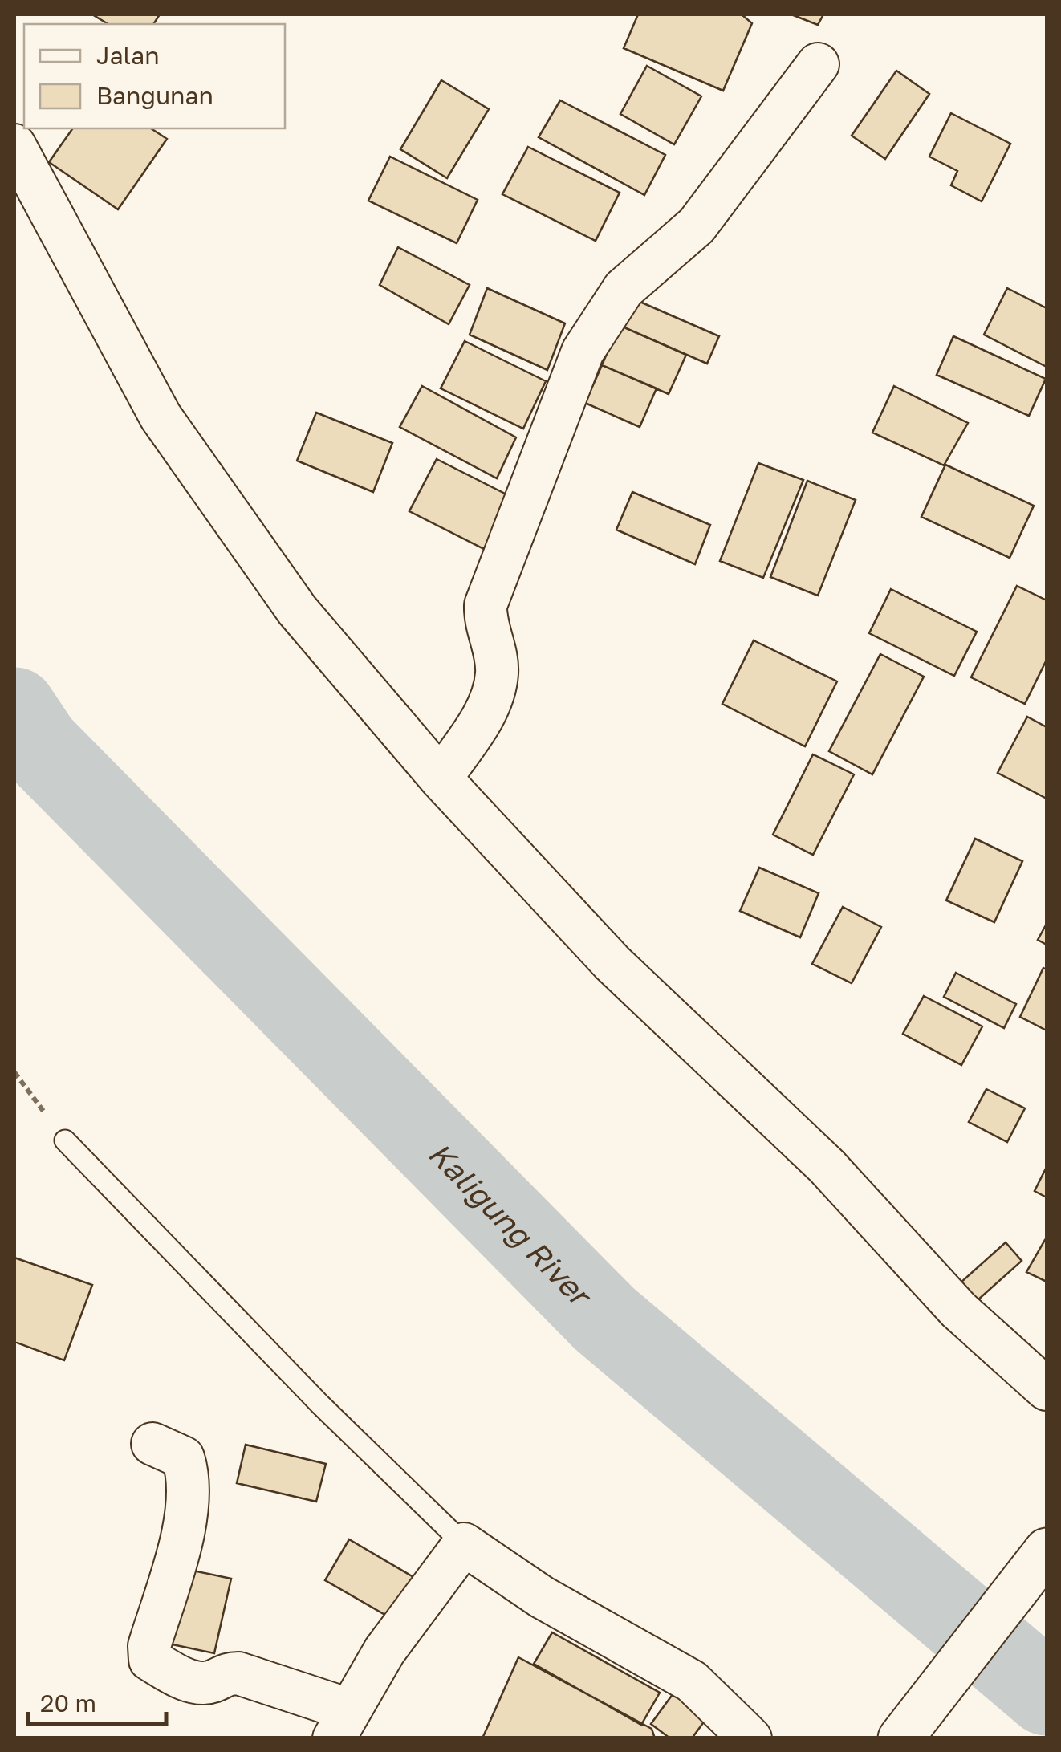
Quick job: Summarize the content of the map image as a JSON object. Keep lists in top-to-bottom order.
{
  "water": ["Kaligung River"],
  "legend": ["Jalan", "Bangunan"],
  "scale_bar": "20 m"
}
